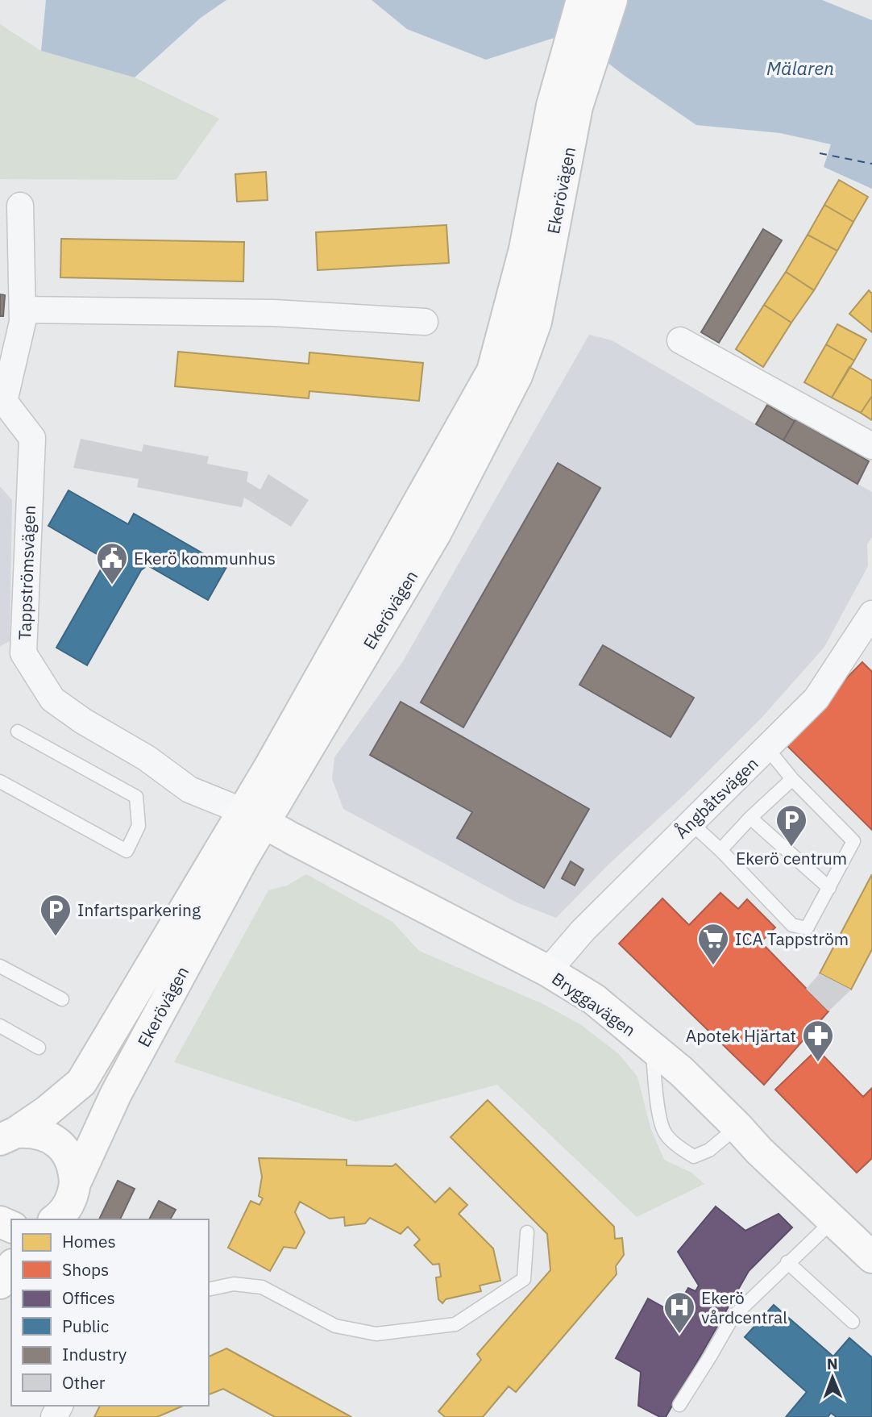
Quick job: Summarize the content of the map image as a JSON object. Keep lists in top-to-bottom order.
{
  "streets": {
    "main road": ["Ekerövägen", "Bryggavägen"],
    "street": ["Tappströmsvägen", "Ångbåtsvägen"]
  },
  "crossings": [
    ["Ekerövägen", "Tappströmsvägen"],
    ["Ekerövägen", "Bryggavägen"],
    ["Tappströmsvägen", "Bryggavägen"],
    ["Ångbåtsvägen", "Bryggavägen"]
  ],
  "water": ["Mälaren"],
  "places": {
    "public building": ["Ekerö kommunhus"],
    "parking": ["Ekerö centrum", "Infartsparkering"],
    "supermarket": ["ICA Tappström"],
    "pharmacy": ["Apotek Hjärtat"],
    "hospital": ["Ekerö vårdcentral"]
  },
  "legend": [
    "Homes",
    "Shops",
    "Offices",
    "Public",
    "Industry",
    "Other"
  ],
  "north": "top"
}
